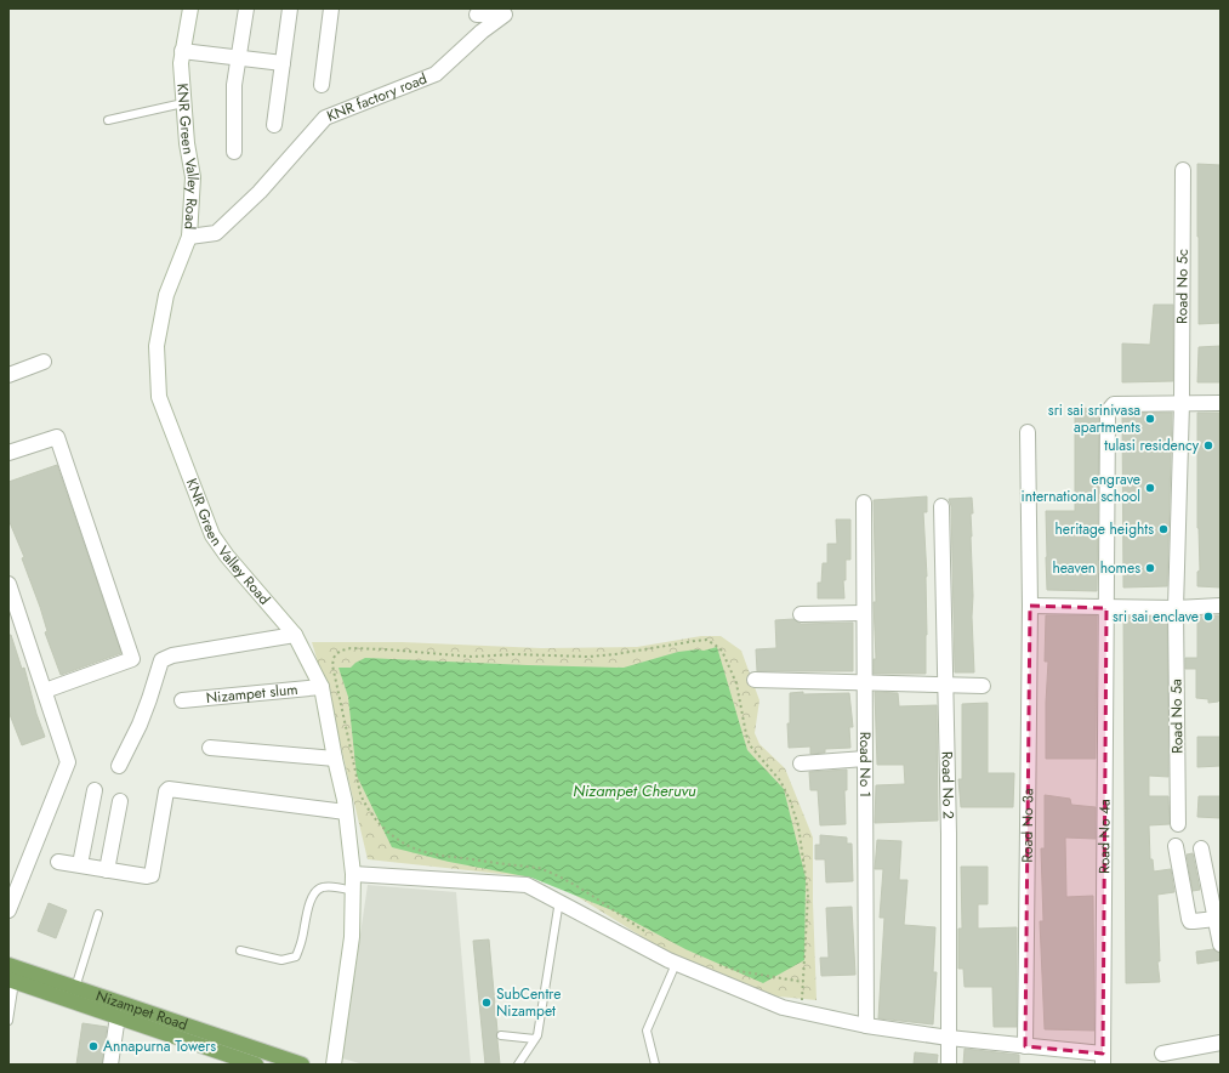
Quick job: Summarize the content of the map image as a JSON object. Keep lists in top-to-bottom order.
{
  "streets": {
    "main road": ["Nizampet Road"],
    "street": [
      "KNR factory road",
      "KNR Green Valley Road",
      "Road No 5c",
      "Nizampet slum",
      "Road No 5a",
      "Road No 1",
      "Road No 2",
      "Road No 3a",
      "Road No 4a"
    ]
  },
  "crossings": [
    ["KNR factory road", "KNR Green Valley Road"],
    ["KNR Green Valley Road", "Nizampet slum"],
    ["Road No 5c", "Road No 5a"],
    ["Road No 5c", "Road No 4a"]
  ],
  "water": ["Nizampet Cheruvu"],
  "places": [
    "sri sai srinivasa apartments",
    "tulasi residency",
    "engrave international school",
    "heritage heights",
    "heaven homes",
    "sri sai enclave",
    "SubCentre Nizampet",
    "Annapurna Towers"
  ]
}
